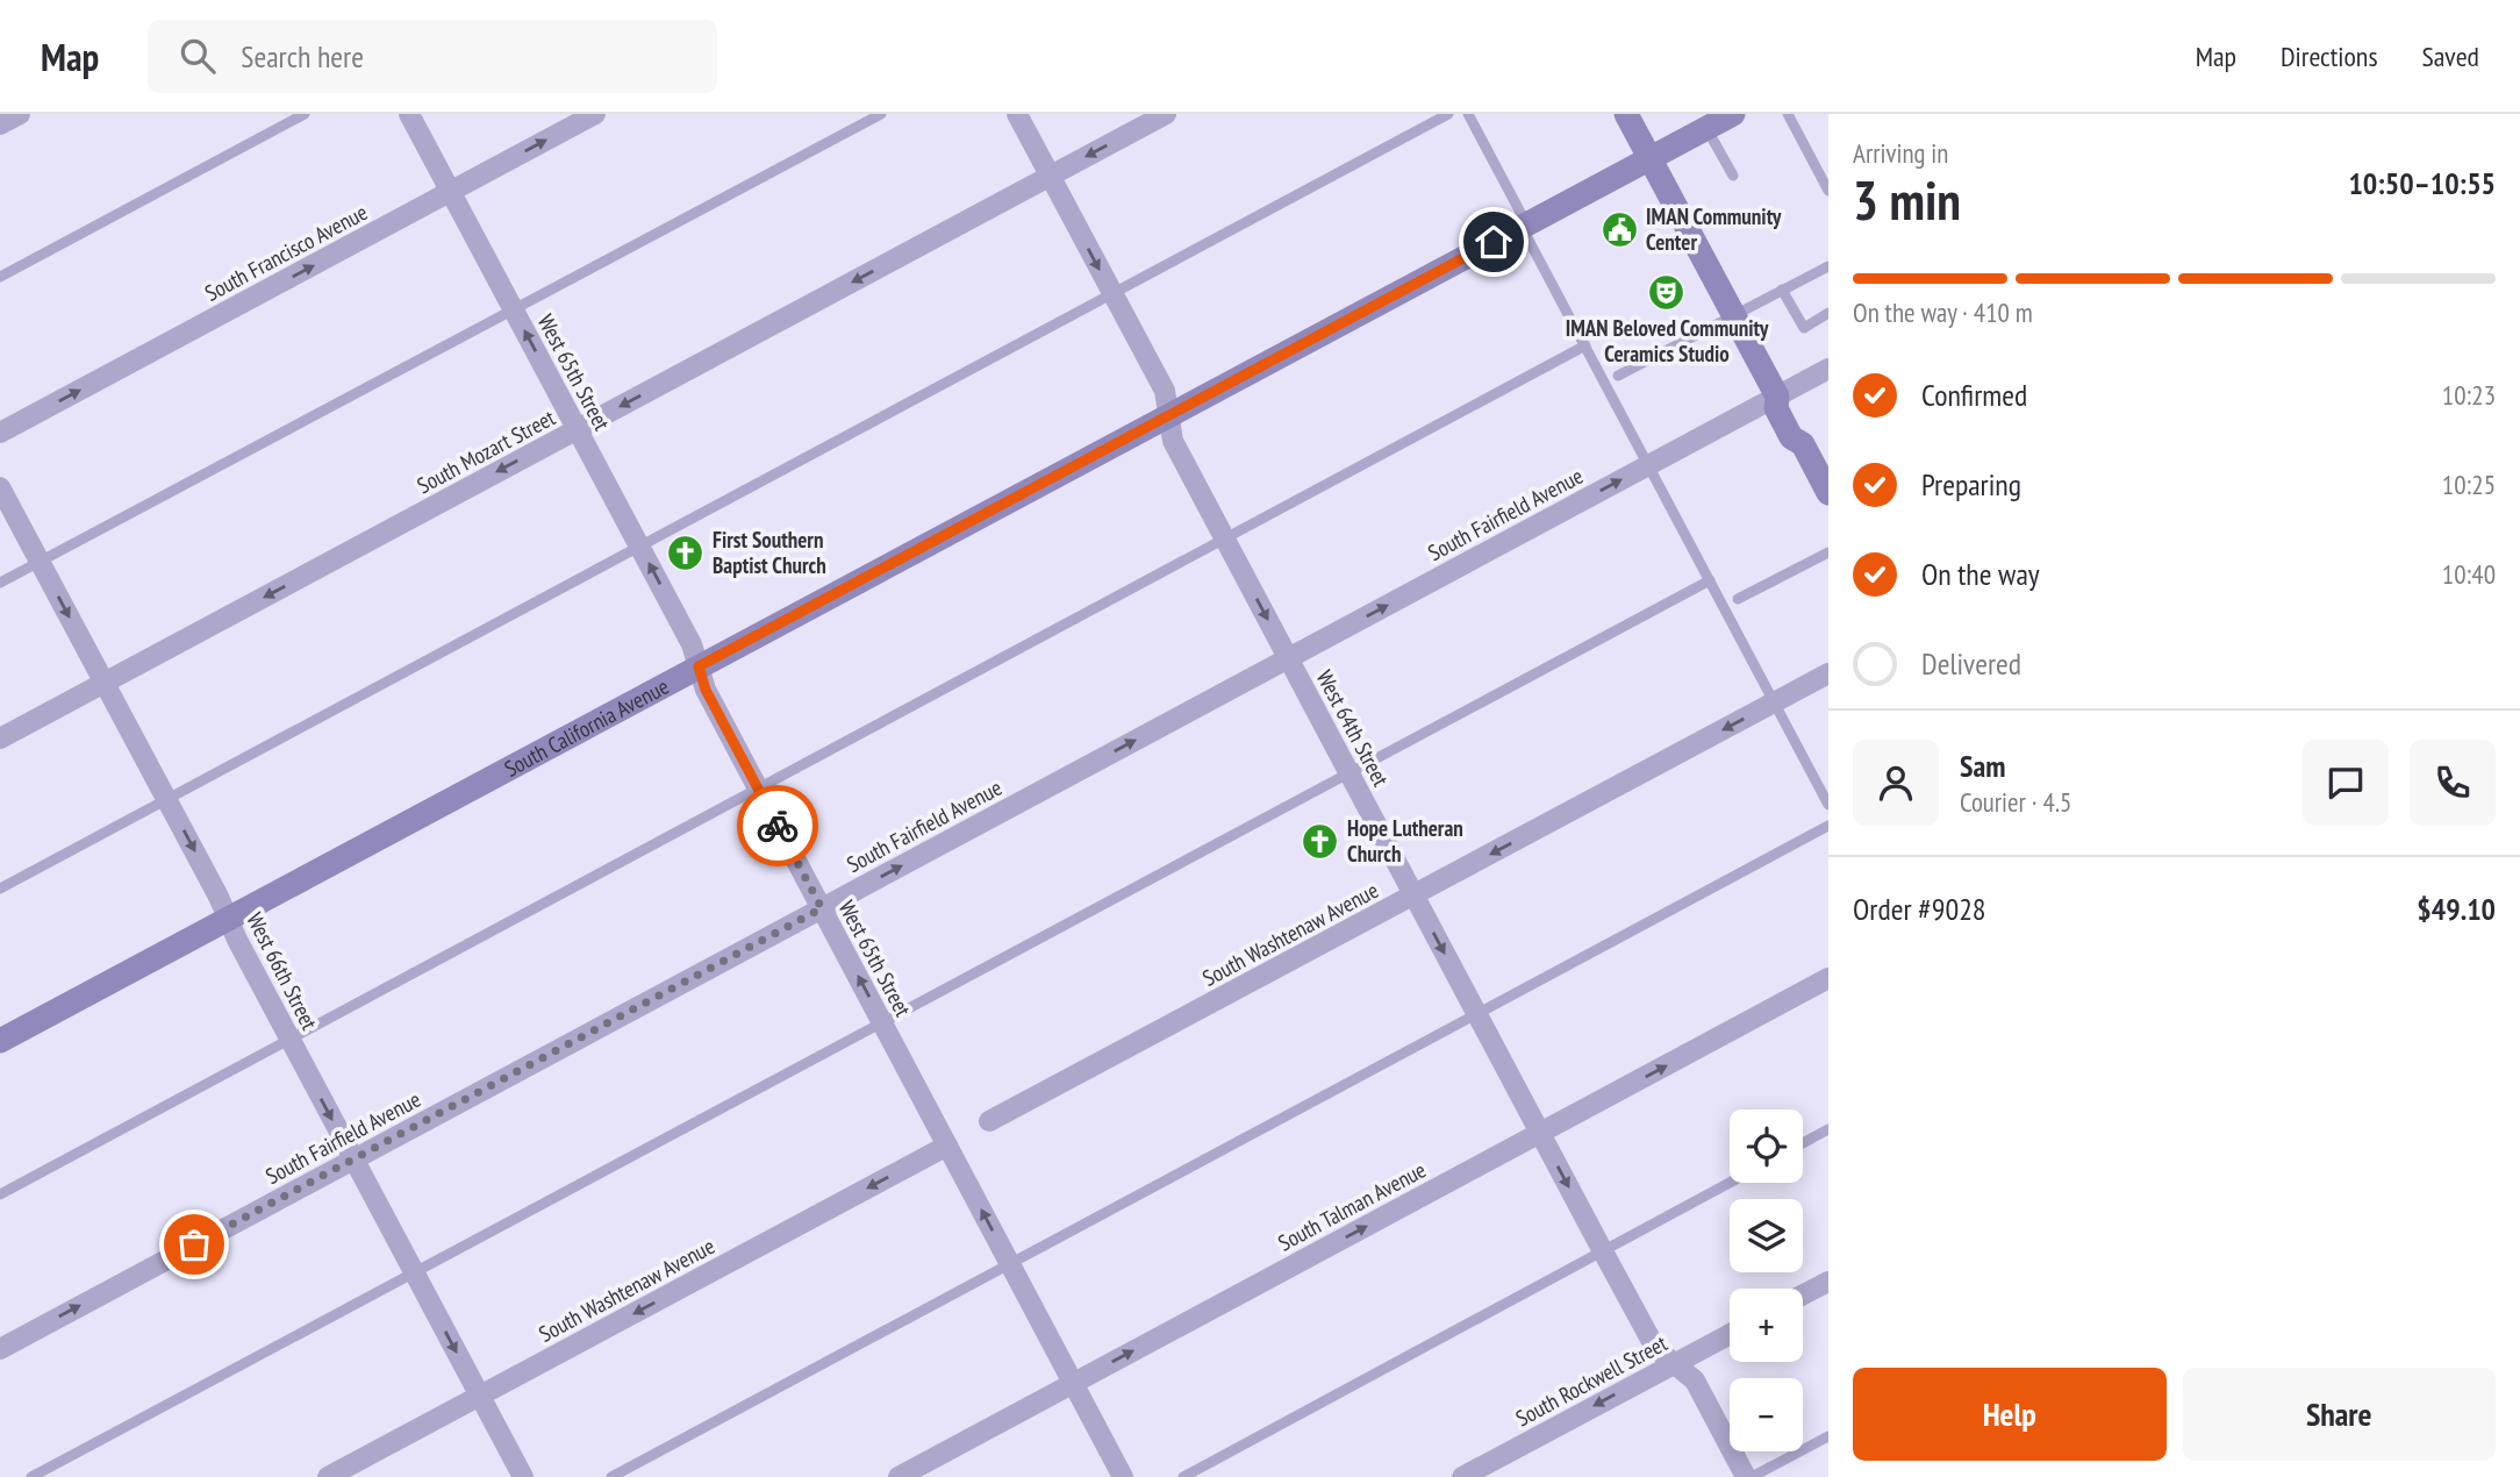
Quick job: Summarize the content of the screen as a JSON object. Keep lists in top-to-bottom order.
{
  "streets": {
    "street": [
      "South Francisco Avenue",
      "West 65th Street",
      "South Mozart Street",
      "South Fairfield Avenue",
      "South California Avenue",
      "West 64th Street",
      "South Washtenaw Avenue",
      "West 66th Street",
      "South Talman Avenue",
      "South Rockwell Street"
    ]
  },
  "crossings": [
    ["South Francisco Avenue", "West 65th Street"],
    ["West 65th Street", "South Mozart Street"],
    ["West 65th Street", "South Fairfield Avenue"],
    ["West 65th Street", "South California Avenue"],
    ["West 65th Street", "South Washtenaw Avenue"],
    ["West 65th Street", "South Talman Avenue"],
    ["South Mozart Street", "West 64th Street"],
    ["South Mozart Street", "West 66th Street"],
    ["South Fairfield Avenue", "West 64th Street"],
    ["South Fairfield Avenue", "West 66th Street"],
    ["South California Avenue", "West 64th Street"],
    ["South California Avenue", "West 66th Street"],
    ["West 64th Street", "South Washtenaw Avenue"],
    ["West 64th Street", "South Talman Avenue"],
    ["West 64th Street", "South Rockwell Street"],
    ["South Washtenaw Avenue", "West 66th Street"]
  ],
  "one_way": [
    "South Francisco Avenue",
    "South Mozart Street",
    "South Fairfield Avenue",
    "South Washtenaw Avenue",
    "West 66th Street",
    "South Talman Avenue",
    "South Rockwell Street"
  ],
  "places": {
    "public building": ["IMAN Community Center"],
    "theatre": ["IMAN Beloved Community Ceramics Studio"],
    "church": ["First Southern Baptist Church", "Hope Lutheran Church"]
  },
  "page": {
    "header": "Map",
    "search": "Search here",
    "nav": ["Map", "Directions", "Saved"],
    "heading": ["3 min", "Arriving in", "10:50–10:55"],
    "panel": [
      "Sam",
      "Courier · 4.5",
      "Order #9028",
      "$49.10"
    ],
    "bar": "On the way · 410 m",
    "list": [
      ["Confirmed", "10:23"],
      ["Preparing", "10:25"],
      ["On the way", "10:40"],
      "Delivered"
    ],
    "map_buttons": ["+", "−"],
    "buttons": ["Help", "Share"]
  }
}
